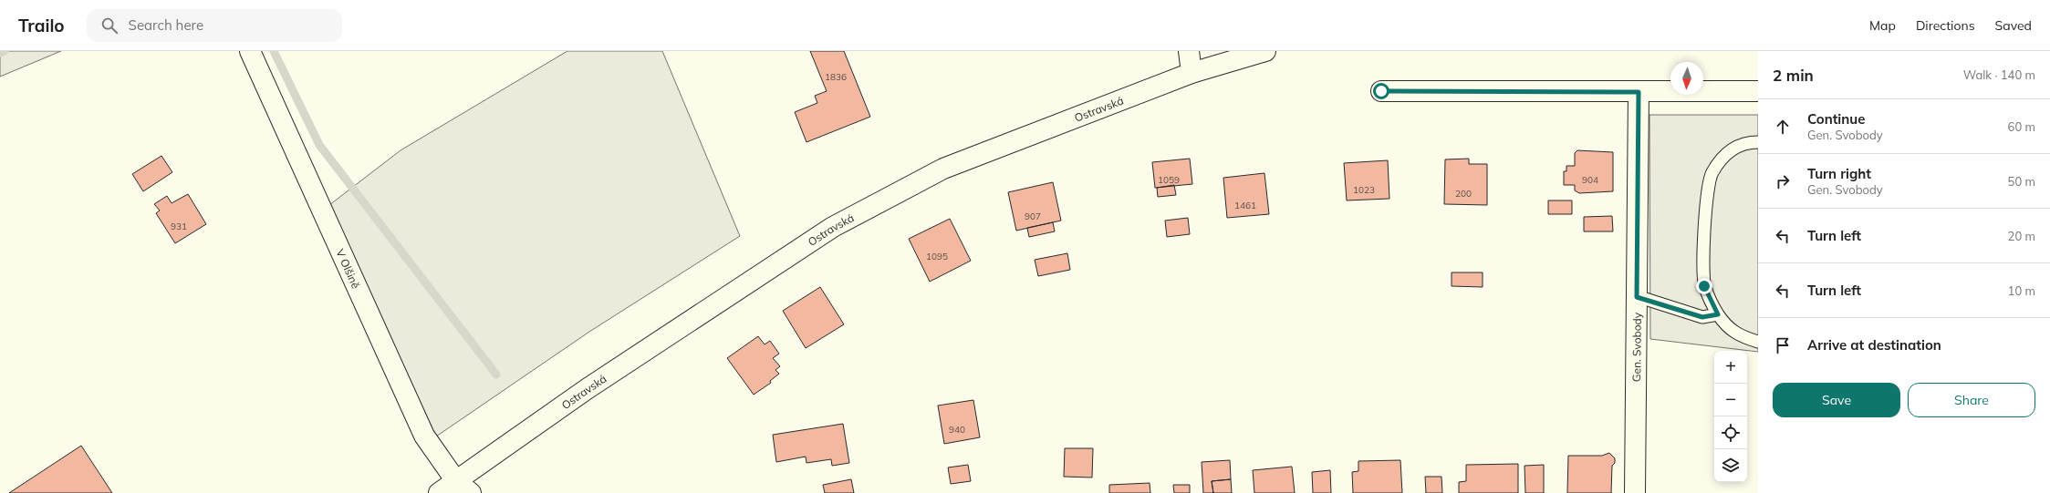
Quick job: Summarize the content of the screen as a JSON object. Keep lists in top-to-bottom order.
{
  "streets": {
    "street": ["Ostravská", "V Olšině", "Gen. Svobody"]
  },
  "crossings": [
    ["Ostravská", "V Olšině"]
  ],
  "house_numbers": [
    "1836",
    "1059",
    "904",
    "1023",
    "200",
    "1461",
    "907",
    "931",
    "1095",
    "940"
  ],
  "north": "bottom",
  "page": {
    "header": "Trailo",
    "search": "Search here",
    "nav": ["Map", "Directions", "Saved"],
    "heading": ["2 min", "Walk · 140 m"],
    "list": [
      ["Continue", "Gen. Svobody", "60 m"],
      ["Turn right", "Gen. Svobody", "50 m"],
      ["Turn left", "20 m"],
      ["Turn left", "10 m"],
      "Arrive at destination"
    ],
    "map_buttons": ["+", "−"],
    "buttons": ["Save", "Share"]
  }
}
